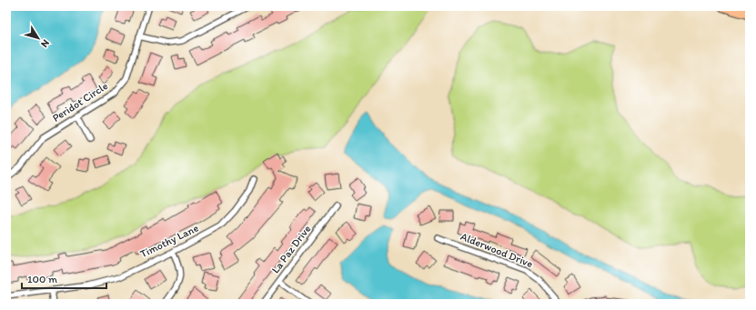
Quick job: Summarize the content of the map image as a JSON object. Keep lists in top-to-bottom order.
{
  "streets": {
    "street": [
      "Peridot Circle",
      "Timothy Lane",
      "La Paz Drive",
      "Alderwood Drive"
    ]
  },
  "scale_bar": "100 m",
  "north": "bottom right"
}
